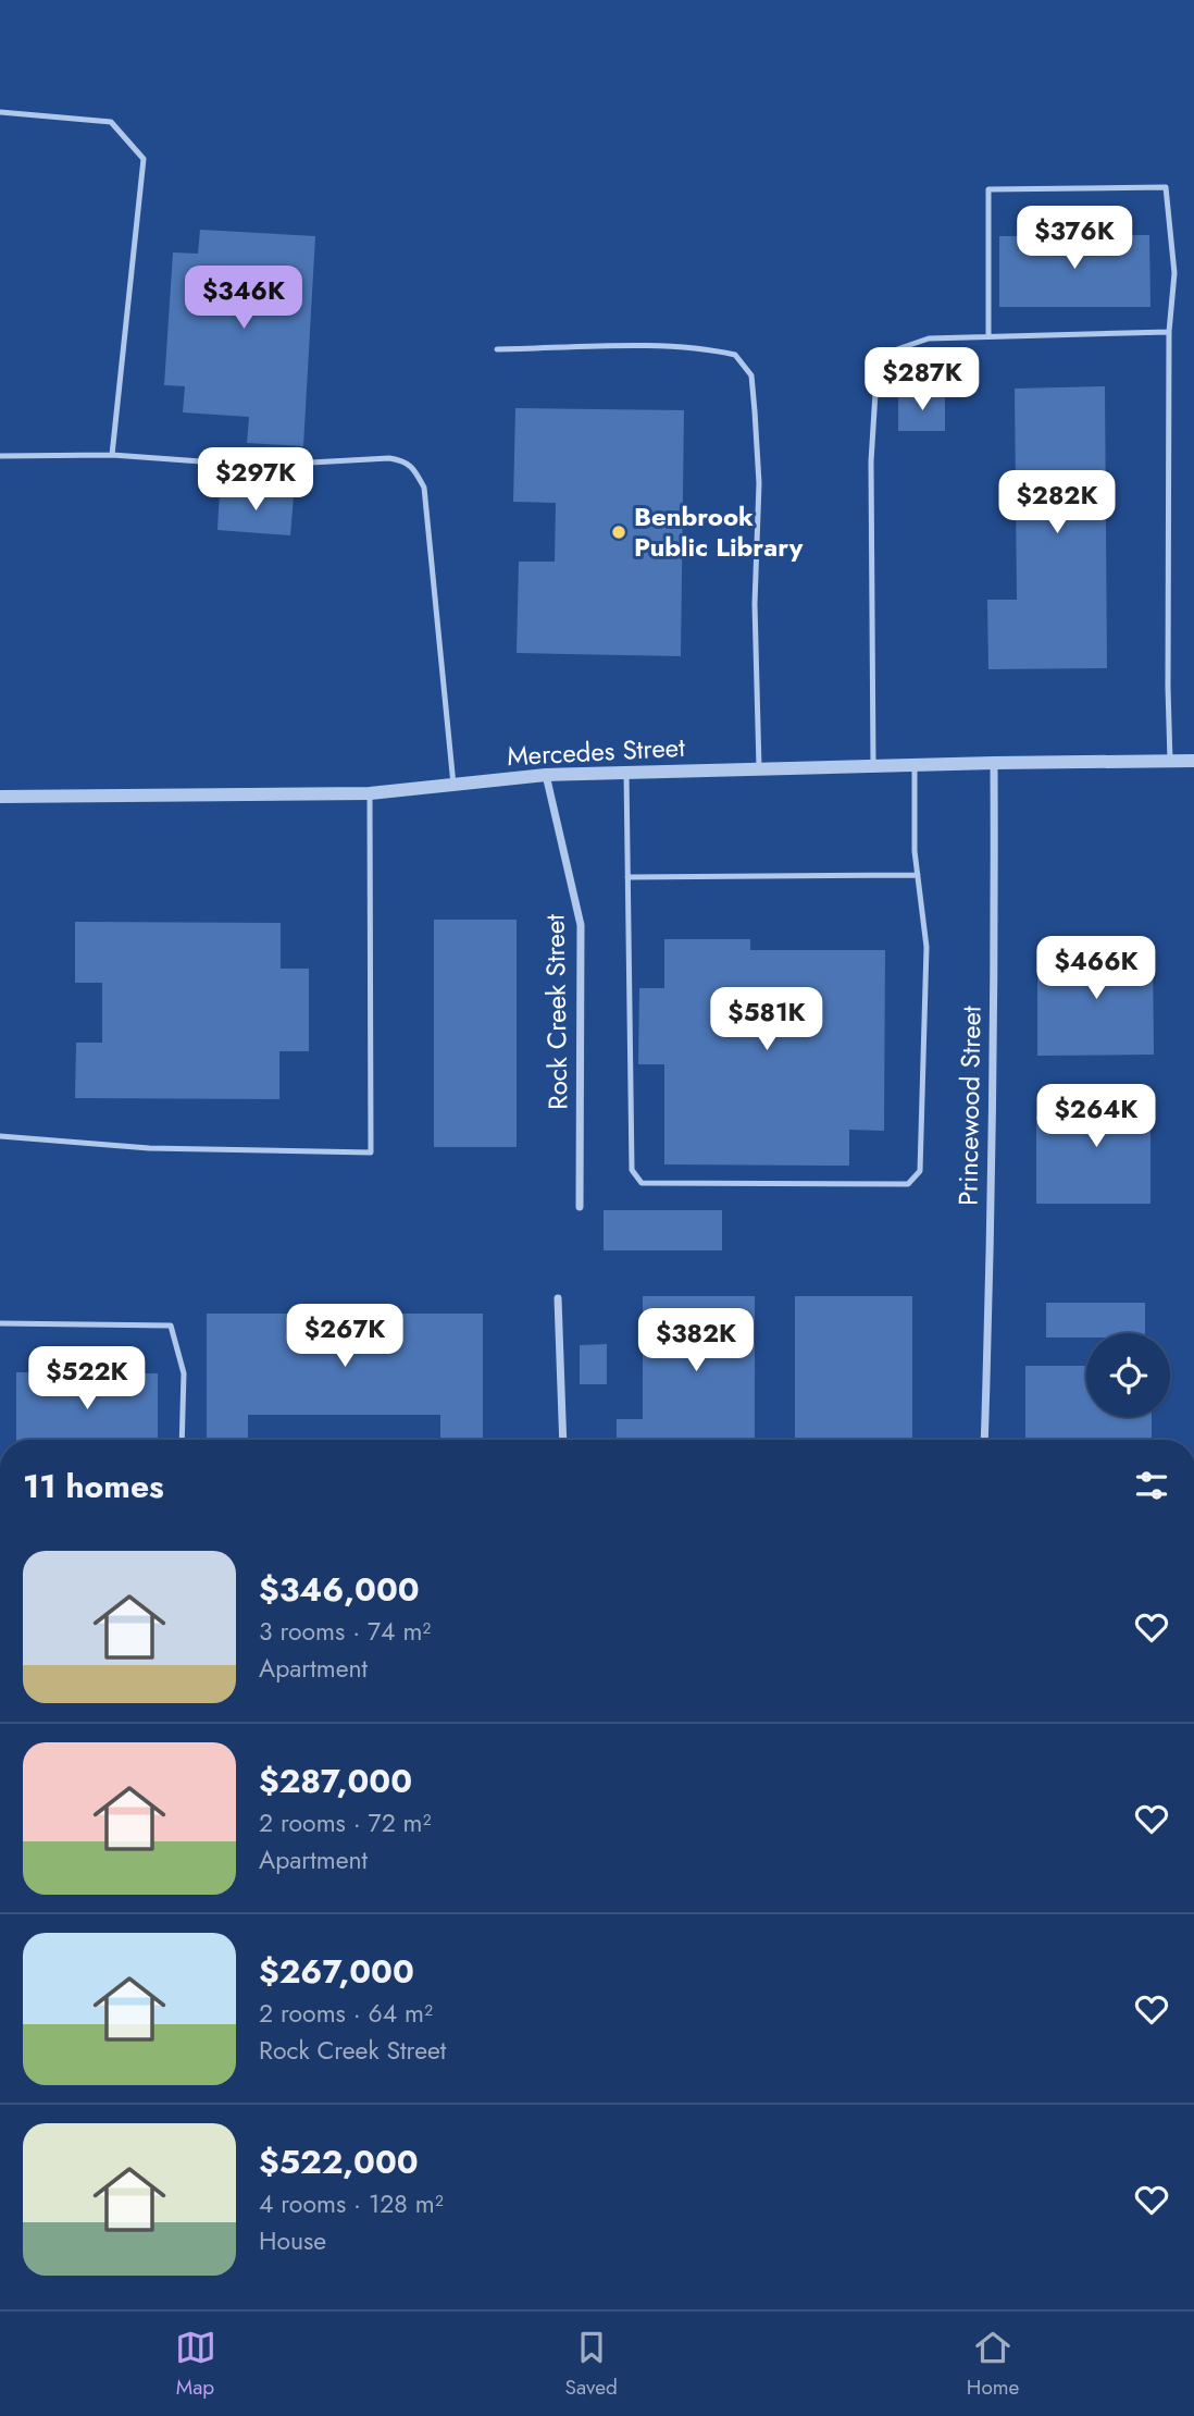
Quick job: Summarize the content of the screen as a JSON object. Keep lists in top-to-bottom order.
{
  "streets": {
    "street": ["Mercedes Street", "Rock Creek Street", "Princewood Street"]
  },
  "crossings": [
    ["Mercedes Street", "Rock Creek Street"],
    ["Mercedes Street", "Princewood Street"]
  ],
  "places": ["Benbrook Public Library"],
  "page": {
    "price": [
      "$376K",
      "$346K",
      "$287K",
      "$297K",
      "$282K",
      "$466K",
      "$581K",
      "$264K",
      "$267K",
      "$382K",
      "$522K"
    ],
    "heading": "11 homes",
    "list": [
      {
        "name": "$346,000",
        "note": "3 rooms · 74 m² · Apartment"
      },
      {
        "name": "$287,000",
        "note": "2 rooms · 72 m² · Apartment"
      },
      {
        "name": "$267,000",
        "note": "2 rooms · 64 m² · Rock Creek Street"
      },
      {
        "name": "$522,000",
        "note": "4 rooms · 128 m² · House"
      }
    ],
    "tabs": ["Map", "Saved", "Home"]
  }
}
